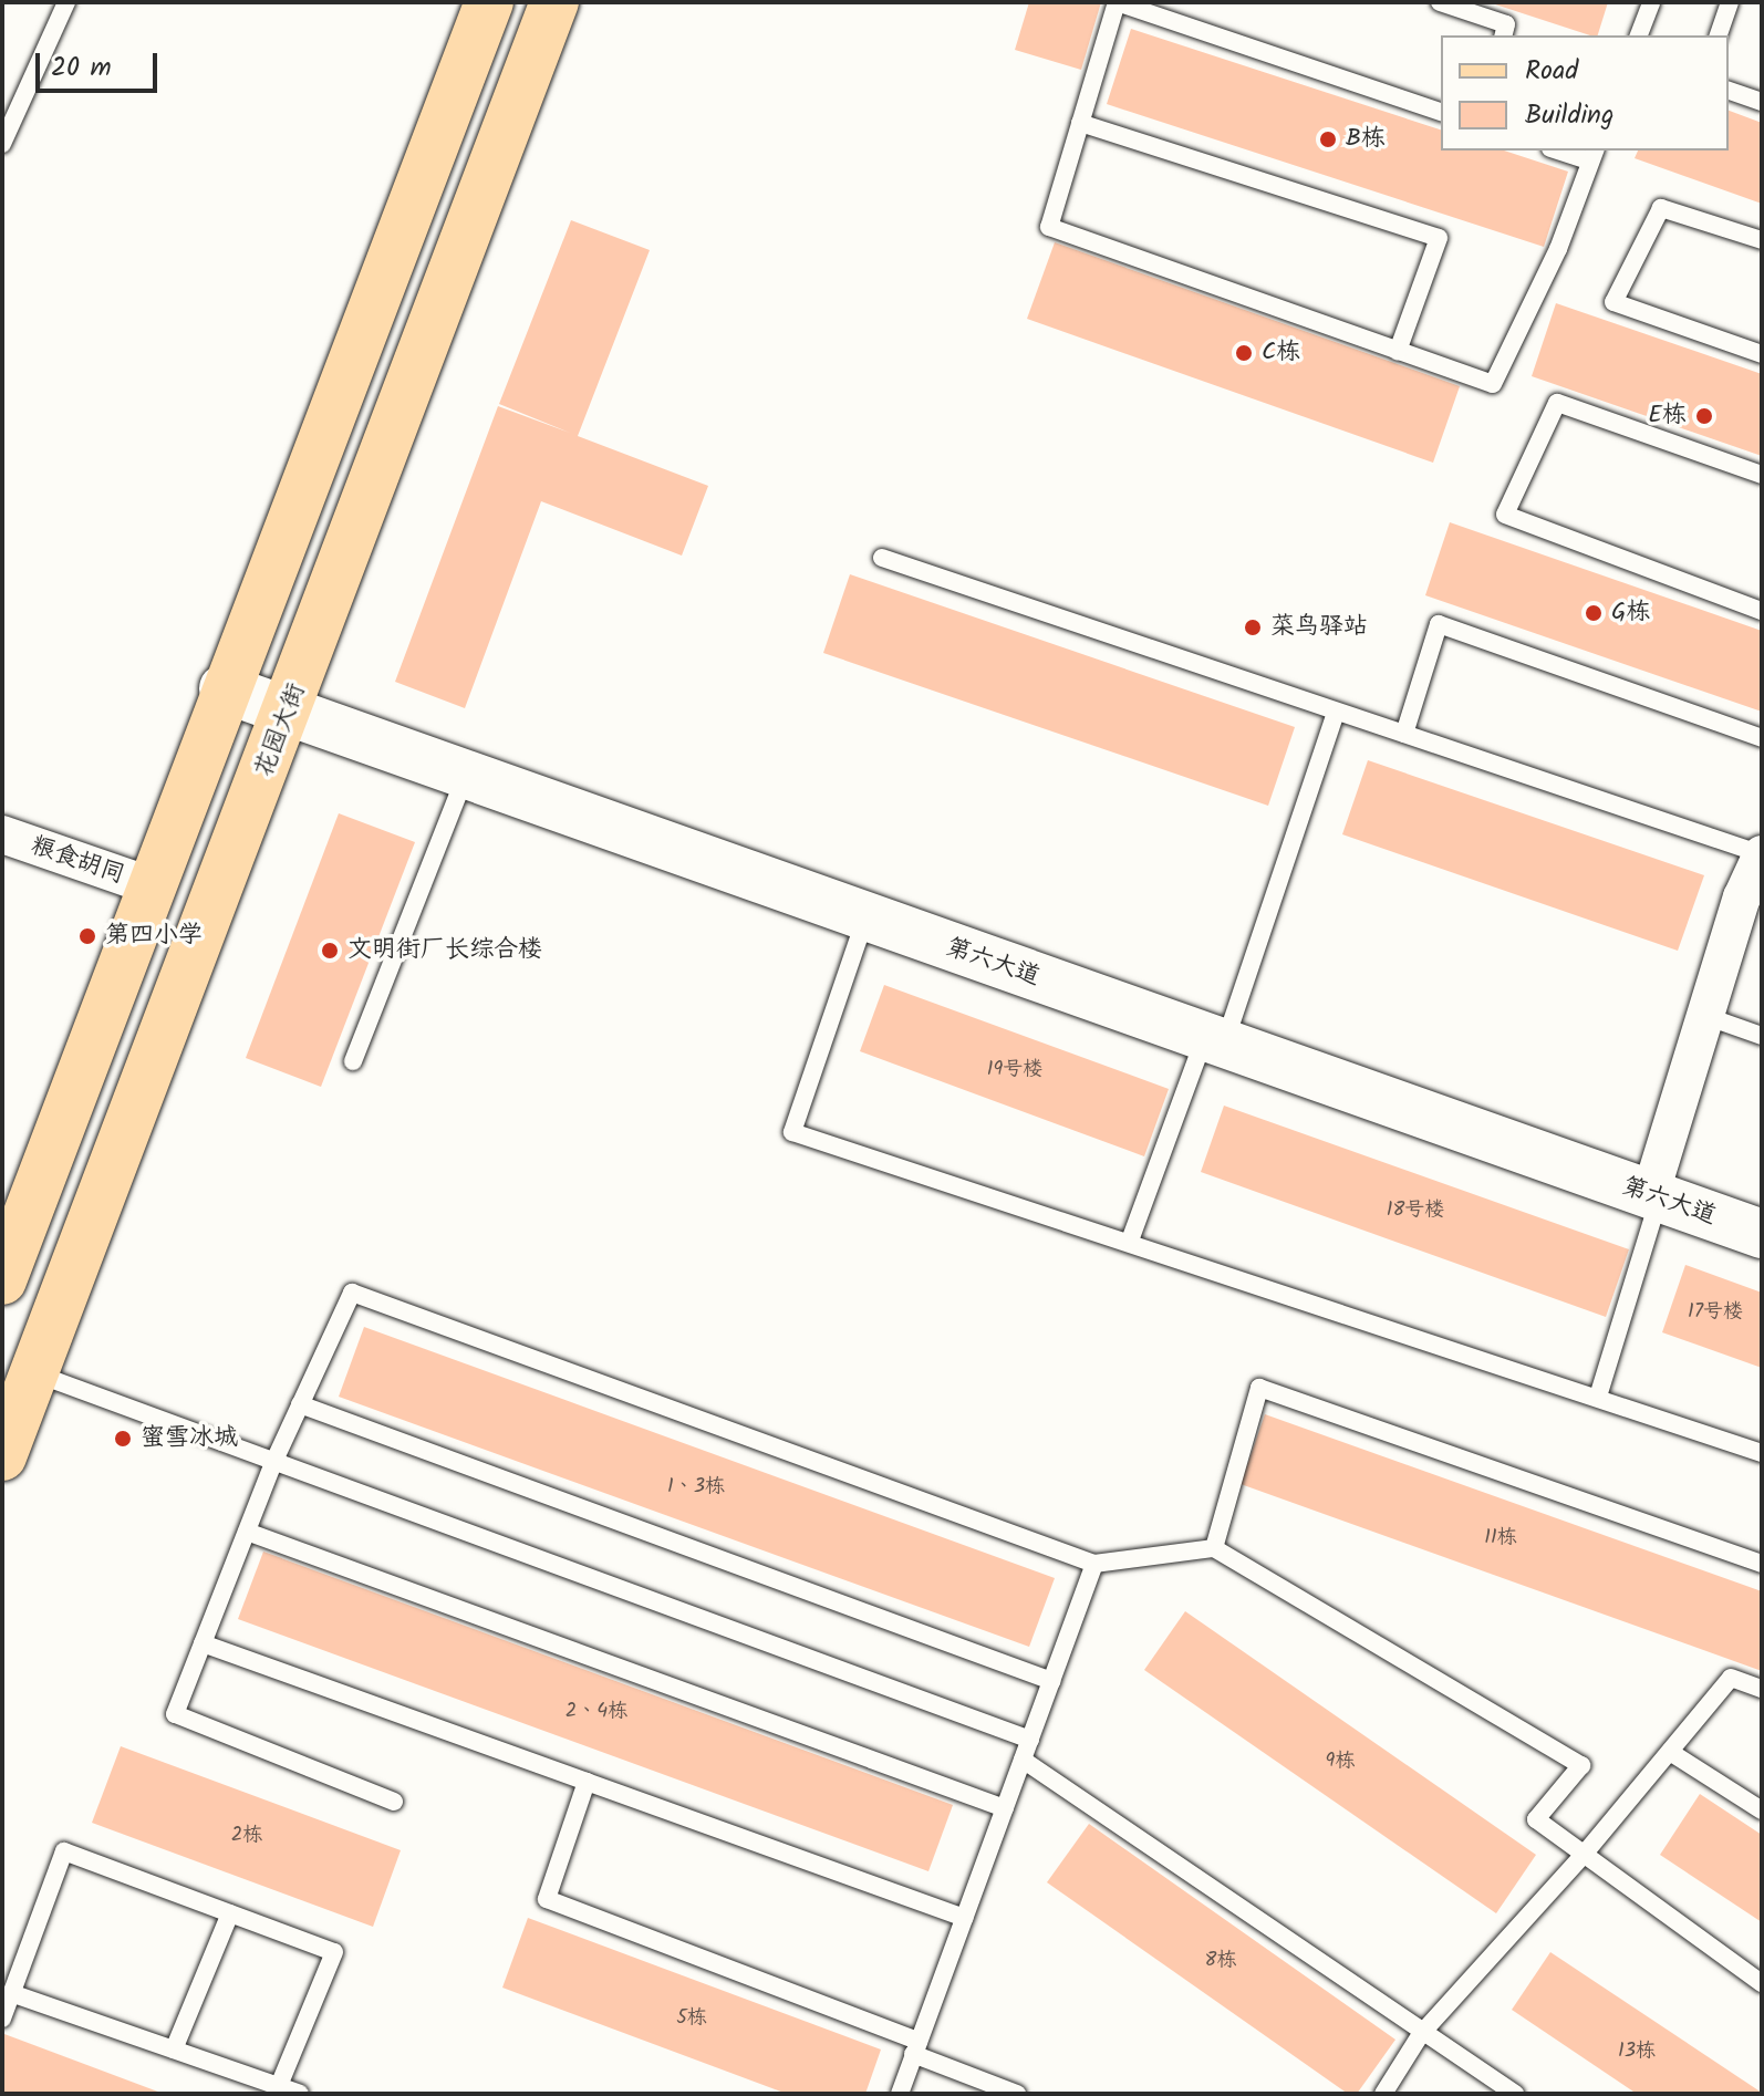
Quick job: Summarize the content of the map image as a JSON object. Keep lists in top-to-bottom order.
{
  "streets": {
    "main road": ["花园大街"],
    "street": ["粮食胡同", "第六大道"]
  },
  "crossings": [
    ["花园大街", "第六大道"]
  ],
  "places": [
    "B栋",
    "C栋",
    "E栋",
    "G栋",
    "菜鸟驿站",
    "第四小学",
    "文明街厂长综合楼",
    "蜜雪冰城"
  ],
  "house_numbers": [
    "19号楼",
    "18号楼",
    "17号楼",
    "1、3栋",
    "11栋",
    "2、4栋",
    "9栋",
    "2栋",
    "8栋",
    "5栋",
    "13栋"
  ],
  "legend": ["Road", "Building"],
  "scale_bar": "20 m"
}
